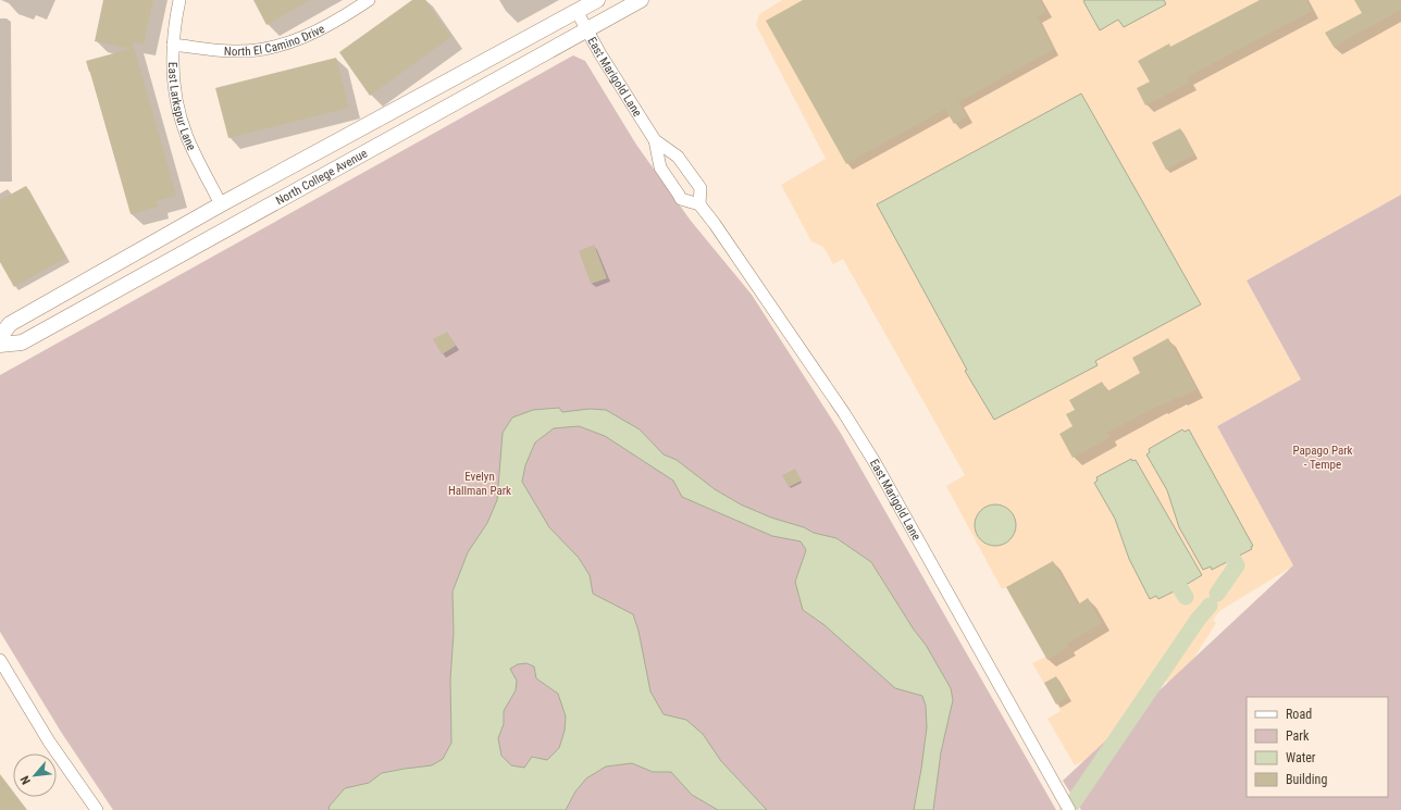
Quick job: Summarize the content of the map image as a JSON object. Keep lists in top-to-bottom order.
{
  "streets": {
    "street": [
      "North El Camino Drive",
      "East Marigold Lane",
      "East Larkspur Lane",
      "North College Avenue"
    ]
  },
  "crossings": [
    ["North El Camino Drive", "East Larkspur Lane"],
    ["East Marigold Lane", "North College Avenue"],
    ["East Larkspur Lane", "North College Avenue"]
  ],
  "parks": ["Papago Park - Tempe", "Evelyn Hallman Park"],
  "legend": [
    "Road",
    "Park",
    "Water",
    "Building"
  ],
  "north": "bottom left"
}
